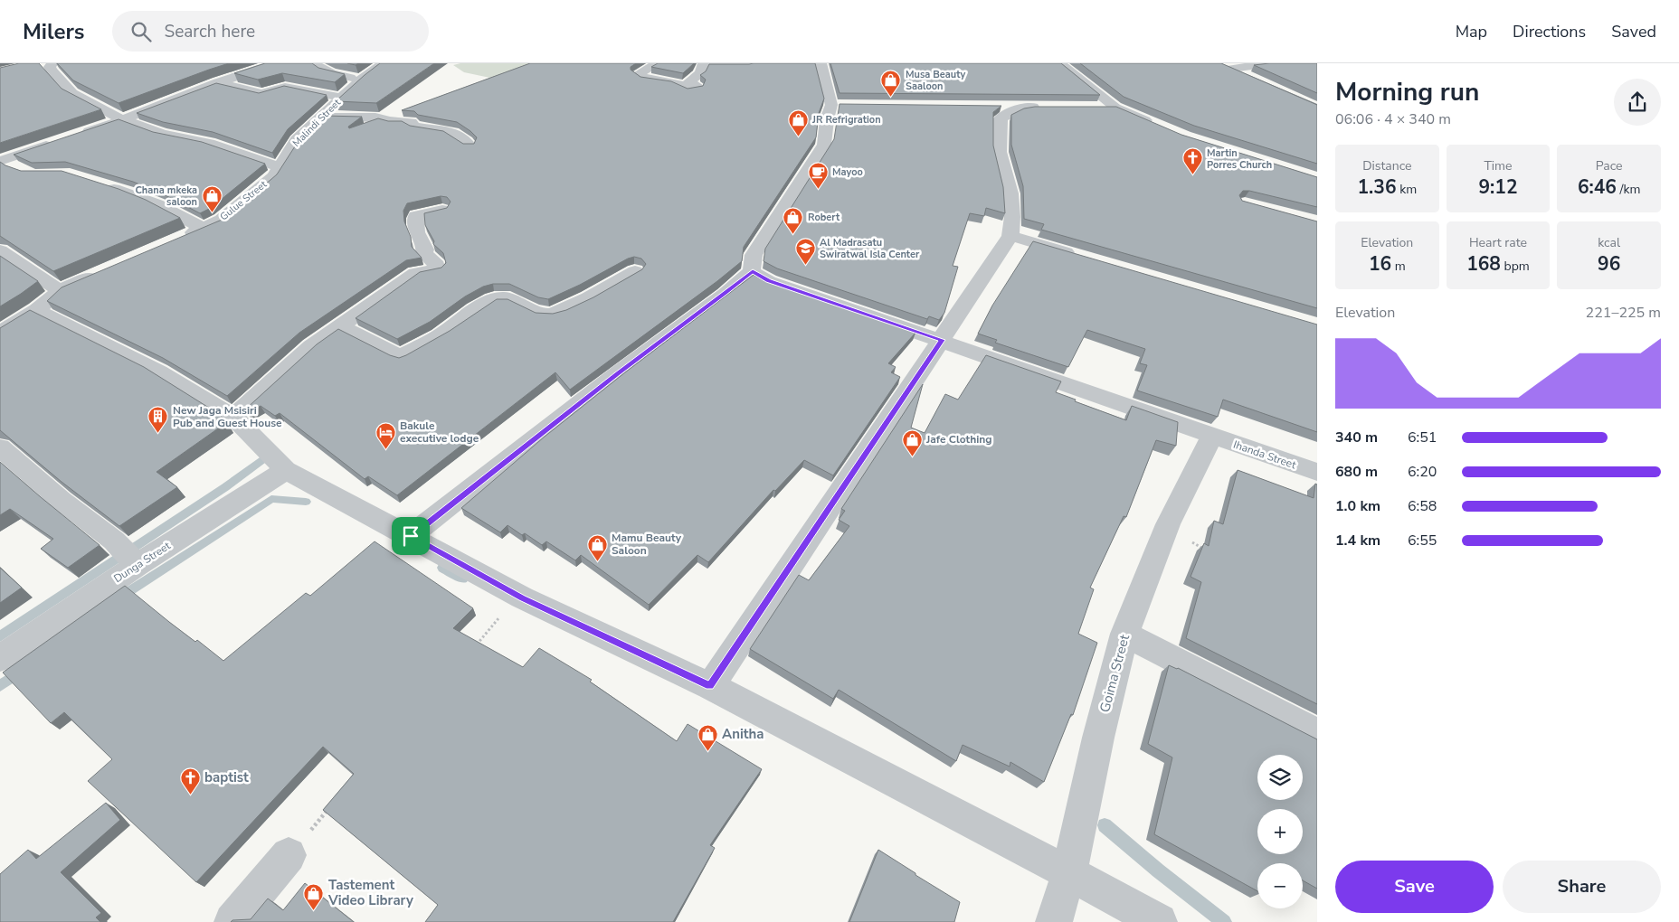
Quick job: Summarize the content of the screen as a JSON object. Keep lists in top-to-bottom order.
{
  "streets": {
    "street": [
      "Malindi Street",
      "Gulue Street",
      "Ihanda Street",
      "Dunga Street",
      "Goima Street"
    ]
  },
  "crossings": [
    ["Malindi Street", "Gulue Street"],
    ["Ihanda Street", "Goima Street"]
  ],
  "places": {
    "shop": [
      "Musa Beauty Saaloon",
      "JR Refrigration",
      "Chana mkeka saloon",
      "Robert",
      "Jafe Clothing",
      "Mamu Beauty Saloon",
      "Anitha",
      "Tastement Video Library"
    ],
    "church": ["Martin Porres Church", "baptist"],
    "cafe": ["Mayoo"],
    "school or university": ["Al Madrasatu Swiratwal Isla Center"],
    "building": ["New Jaga Msisiri Pub and Guest House"],
    "hotel": ["Bakule executive lodge"]
  },
  "page": {
    "header": "Milers",
    "search": "Search here",
    "nav": ["Map", "Directions", "Saved"],
    "heading": ["Morning run", "06:06 · 4 × 340 m"],
    "stats": [
      ["Distance", "1.36 km"],
      ["Time", "9:12"],
      ["Pace", "6:46 /km"],
      ["Elevation", "16 m"],
      ["Heart rate", "168 bpm"],
      ["kcal", "96"]
    ],
    "chart": ["Elevation", "221–225 m"],
    "list": [
      {
        "name": "340 m",
        "note": "6:51"
      },
      {
        "name": "680 m",
        "note": "6:20"
      },
      {
        "name": "1.0 km",
        "note": "6:58"
      },
      {
        "name": "1.4 km",
        "note": "6:55"
      }
    ],
    "map_buttons": ["+", "−"],
    "buttons": ["Save", "Share"]
  }
}
